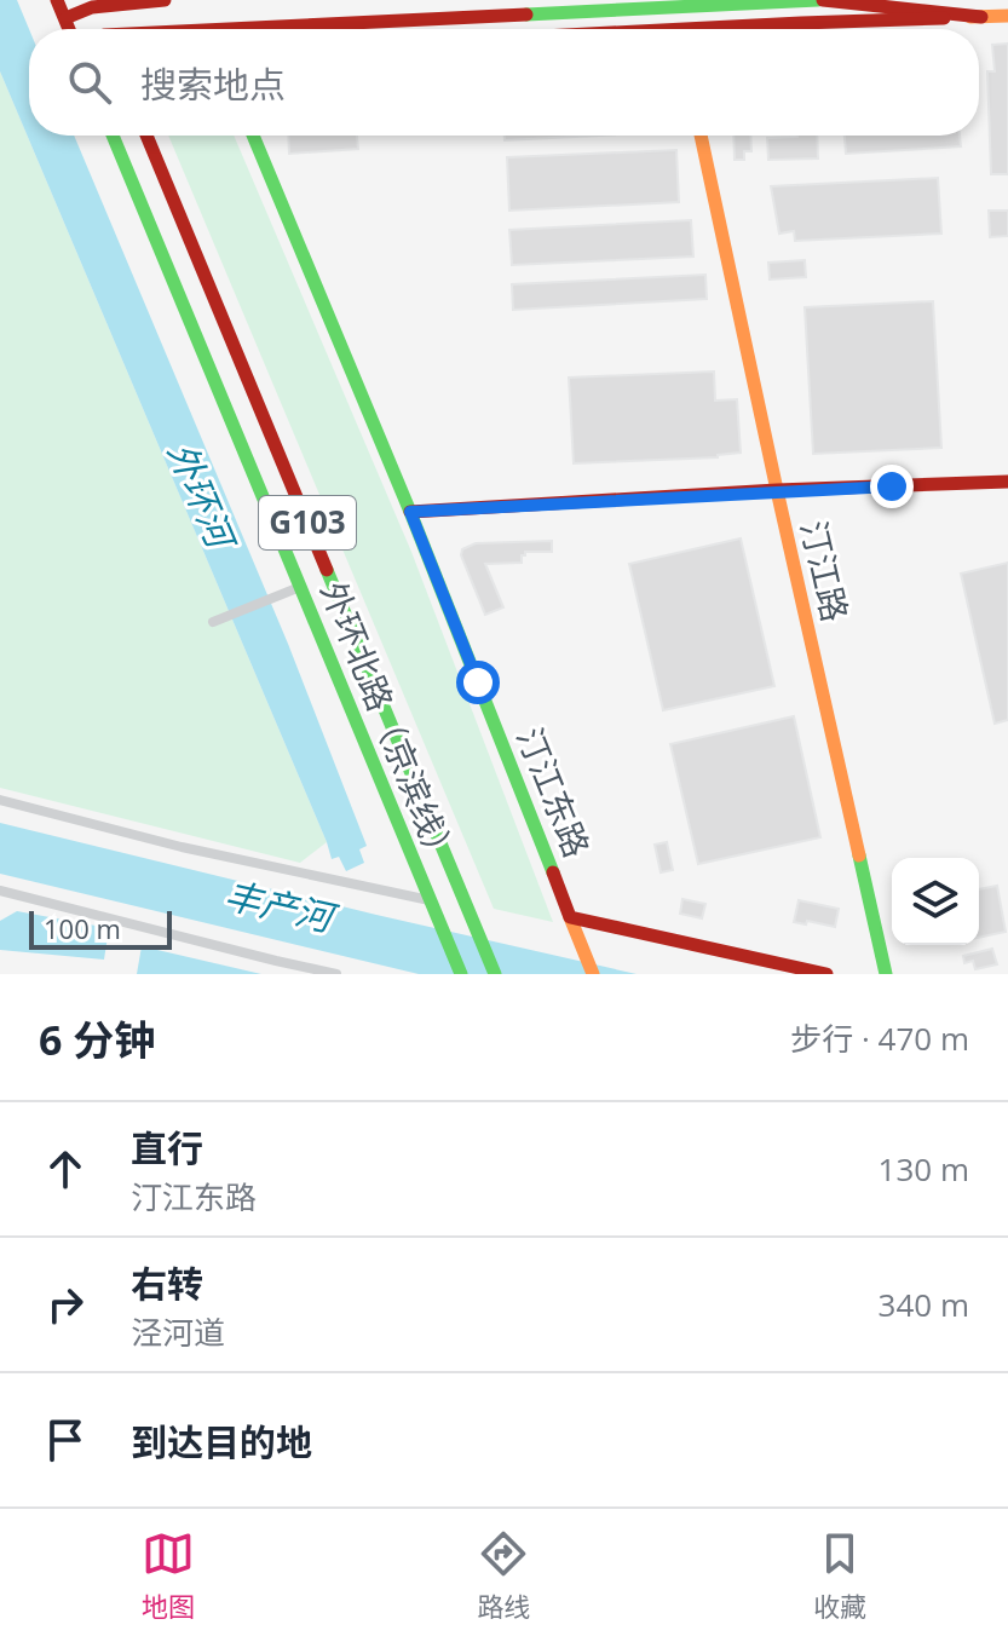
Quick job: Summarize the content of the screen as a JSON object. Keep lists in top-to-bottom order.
{
  "streets": {
    "main road": [
      "G103",
      "汀江路",
      "外环北路（京滨线）",
      "汀江东路"
    ]
  },
  "water": ["外环河", "丰产河"],
  "scale_bar": "100 m",
  "page": {
    "search": "搜索地点",
    "scale": "100 m",
    "heading": ["6 分钟", "步行 · 470 m"],
    "list": [
      ["直行", "汀江东路", "130 m"],
      ["右转", "泾河道", "340 m"],
      "到达目的地"
    ],
    "nav": ["地图", "路线", "收藏"]
  }
}
